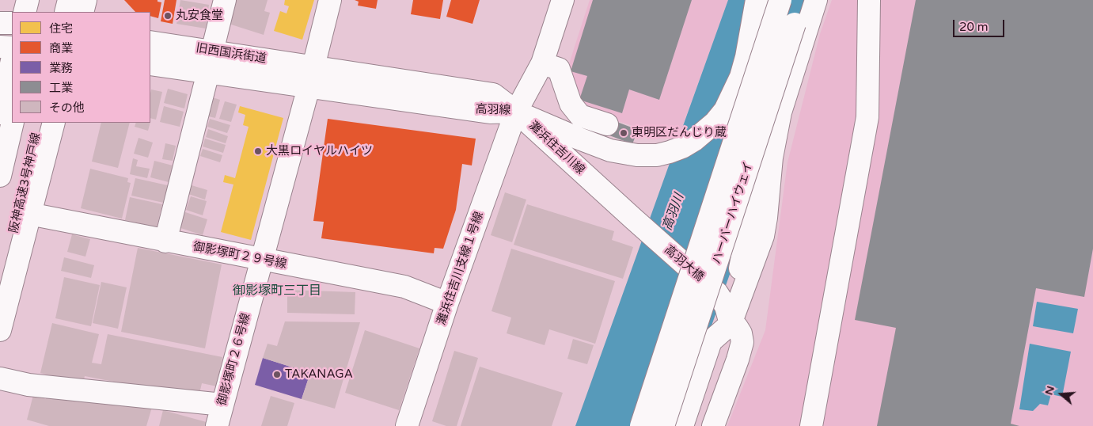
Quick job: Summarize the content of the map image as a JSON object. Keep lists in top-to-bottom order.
{
  "streets": {
    "main road": [
      "旧西国浜街道",
      "高羽線",
      "灘浜住吉川線",
      "阪神高速3号神戸線",
      "ハーバーハイウェイ",
      "御影塚町２９号線",
      "高羽大橋",
      "灘浜住吉川支線１号線",
      "御影塚町２６号線"
    ]
  },
  "crossings": [
    ["旧西国浜街道", "高羽線"],
    ["旧西国浜街道", "御影塚町２６号線"],
    ["高羽線", "灘浜住吉川線"],
    ["高羽線", "灘浜住吉川支線１号線"],
    ["高羽線", "御影塚町２６号線"],
    ["灘浜住吉川線", "高羽大橋"],
    ["灘浜住吉川線", "灘浜住吉川支線１号線"],
    ["御影塚町２９号線", "灘浜住吉川支線１号線"],
    ["御影塚町２９号線", "御影塚町２６号線"]
  ],
  "districts": ["御影塚町三丁目"],
  "water": ["高羽川"],
  "places": [
    "丸安食堂",
    "東明区だんじり蔵",
    "大黒ロイヤルハイツ",
    "TAKANAGA"
  ],
  "legend": [
    "住宅",
    "商業",
    "業務",
    "工業",
    "その他"
  ],
  "scale_bar": "20 m",
  "north": "left"
}
